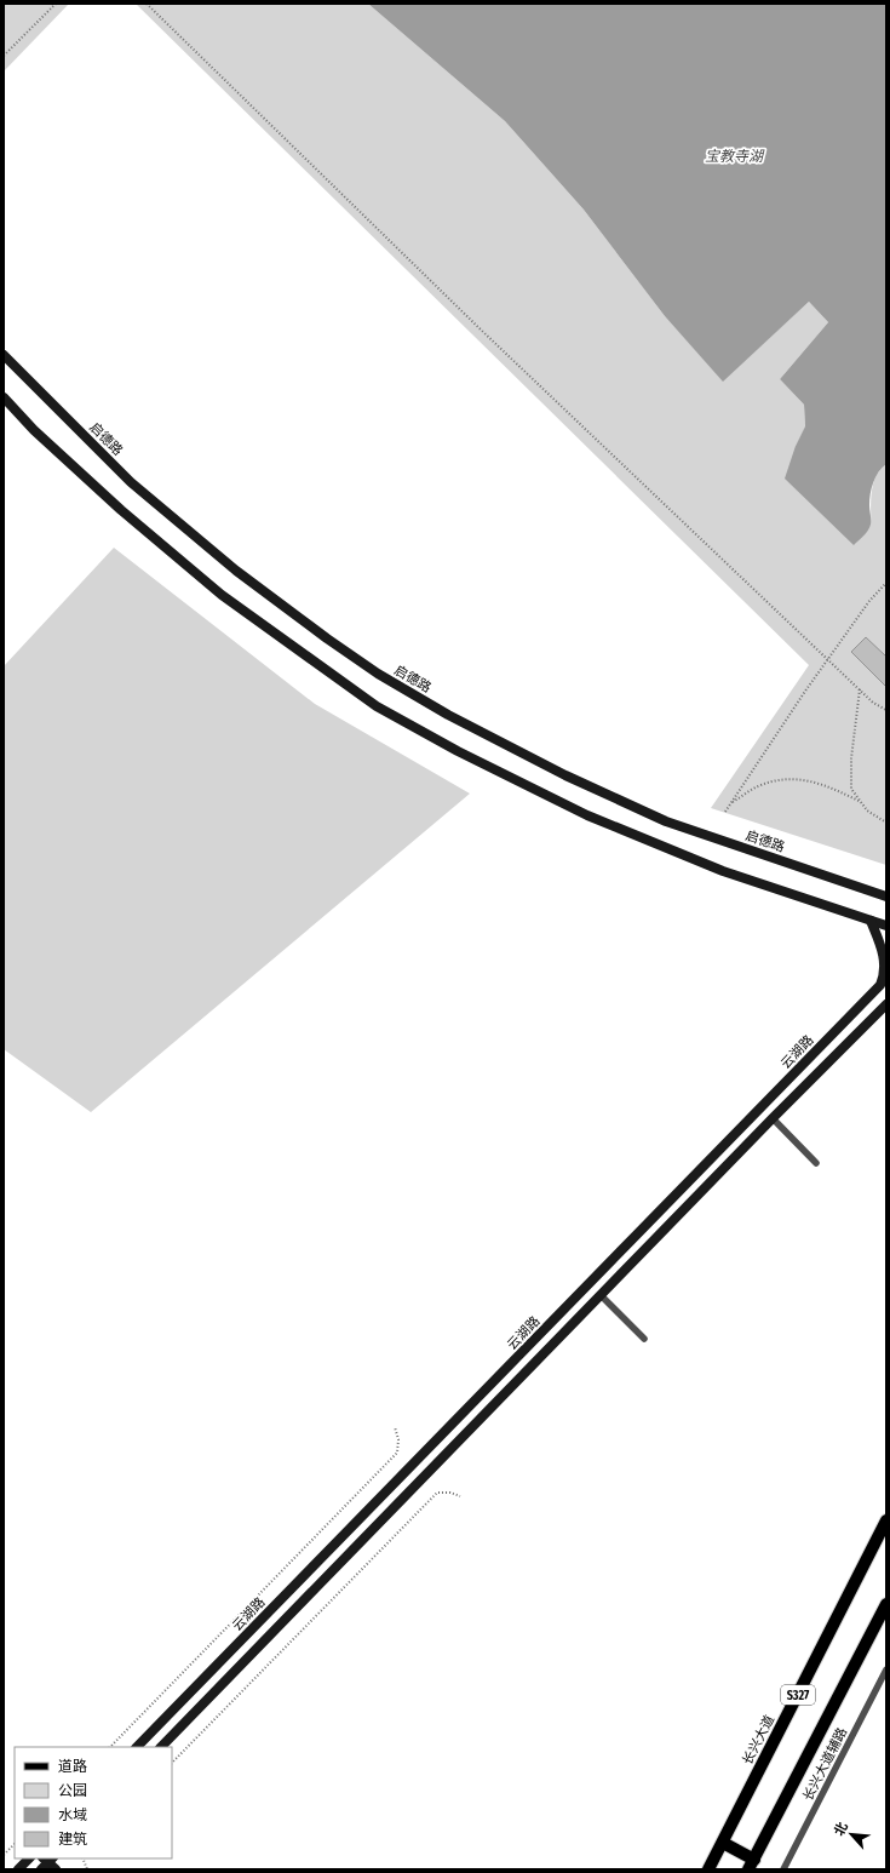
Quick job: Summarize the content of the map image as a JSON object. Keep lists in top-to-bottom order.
{
  "streets": {
    "main road": ["S327", "长兴大道"],
    "street": ["启德路", "云湖路"],
    "lane": ["长兴大道辅路"]
  },
  "water": ["宝教寺湖"],
  "legend": [
    "道路",
    "公园",
    "水域",
    "建筑"
  ],
  "north": "top left"
}
